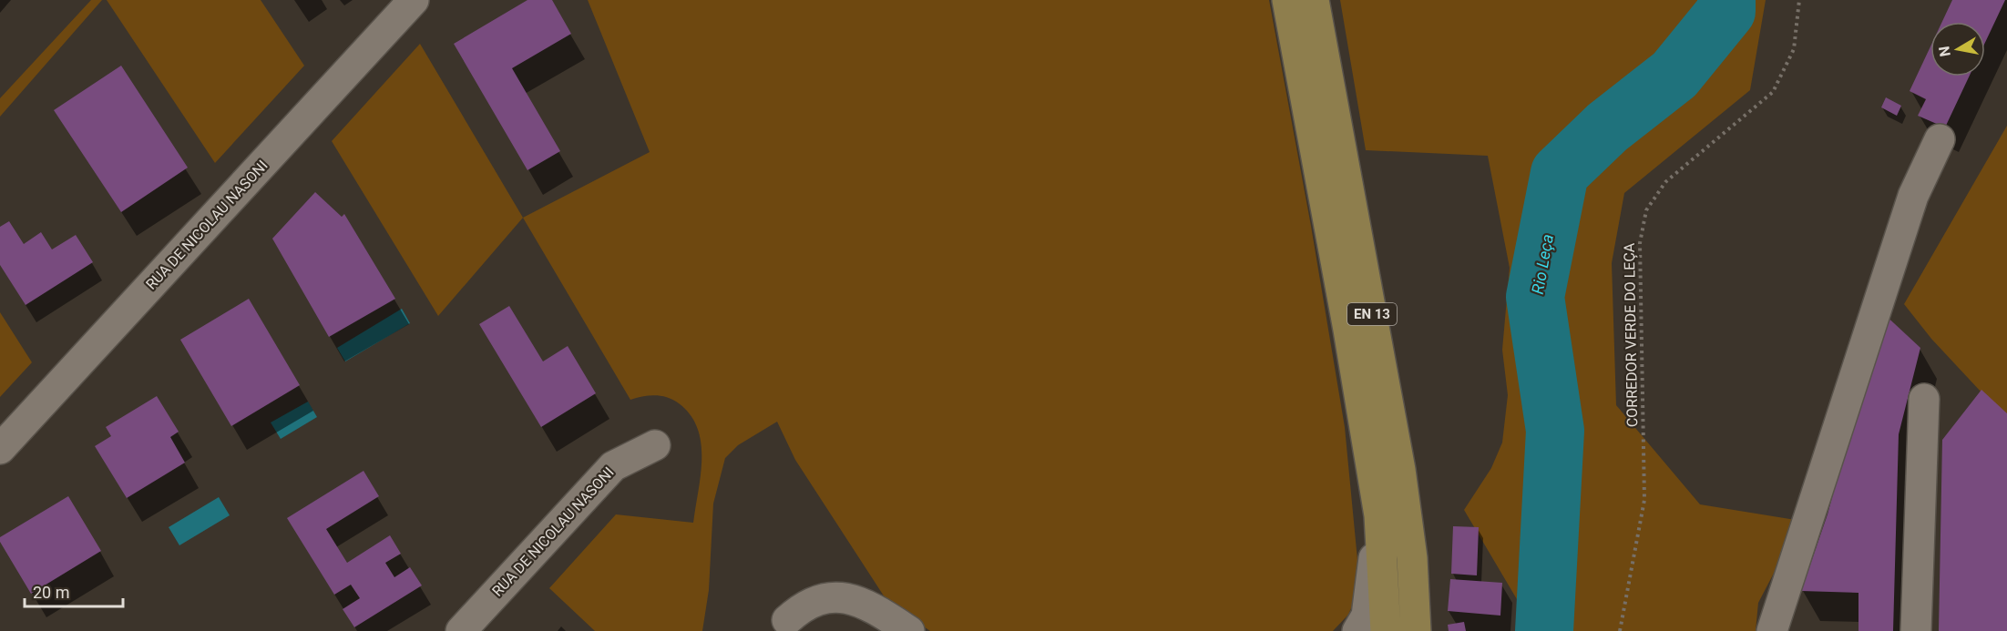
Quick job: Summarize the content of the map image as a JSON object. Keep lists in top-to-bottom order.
{
  "streets": {
    "main road": ["EN 13"],
    "street": ["RUA DE NICOLAU NASONI"],
    "path": ["CORREDOR VERDE DO LEÇA"]
  },
  "water": ["Rio Leça"],
  "scale_bar": "20 m",
  "north": "left"
}
